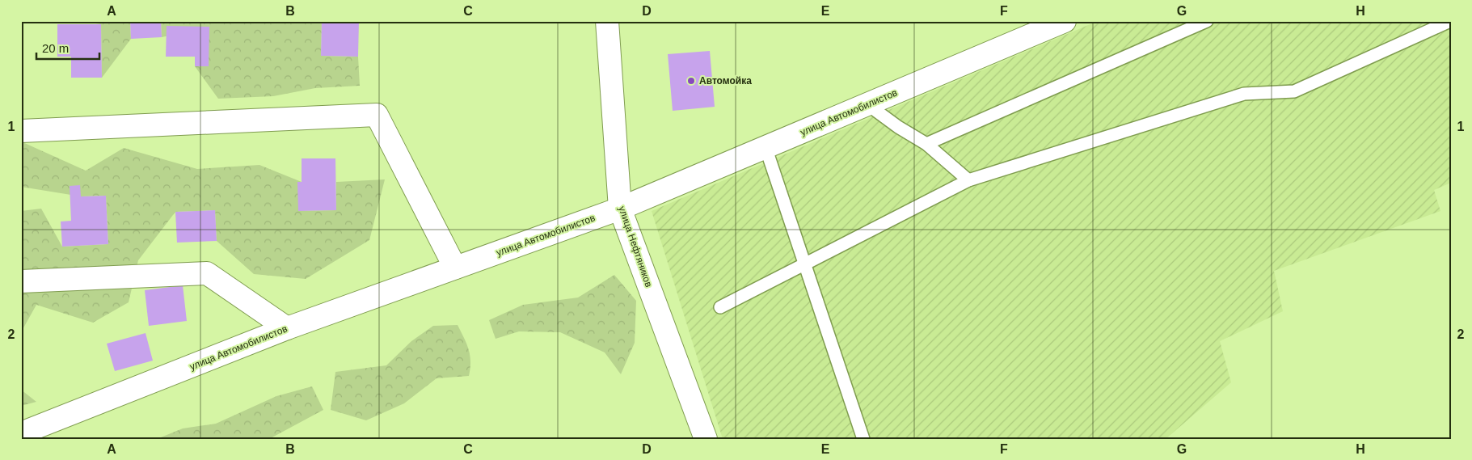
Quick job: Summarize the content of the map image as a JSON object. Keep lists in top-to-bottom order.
{
  "streets": {
    "street": ["улица Автомобилистов", "улица Нефтяников"]
  },
  "crossings": [
    ["улица Автомобилистов", "улица Нефтяников"]
  ],
  "places": ["Автомойка"],
  "scale_bar": "20 m",
  "grid": {
    "columns": [
      "A",
      "B",
      "C",
      "D",
      "E",
      "F",
      "G",
      "H"
    ],
    "rows": ["1", "2"]
  }
}
